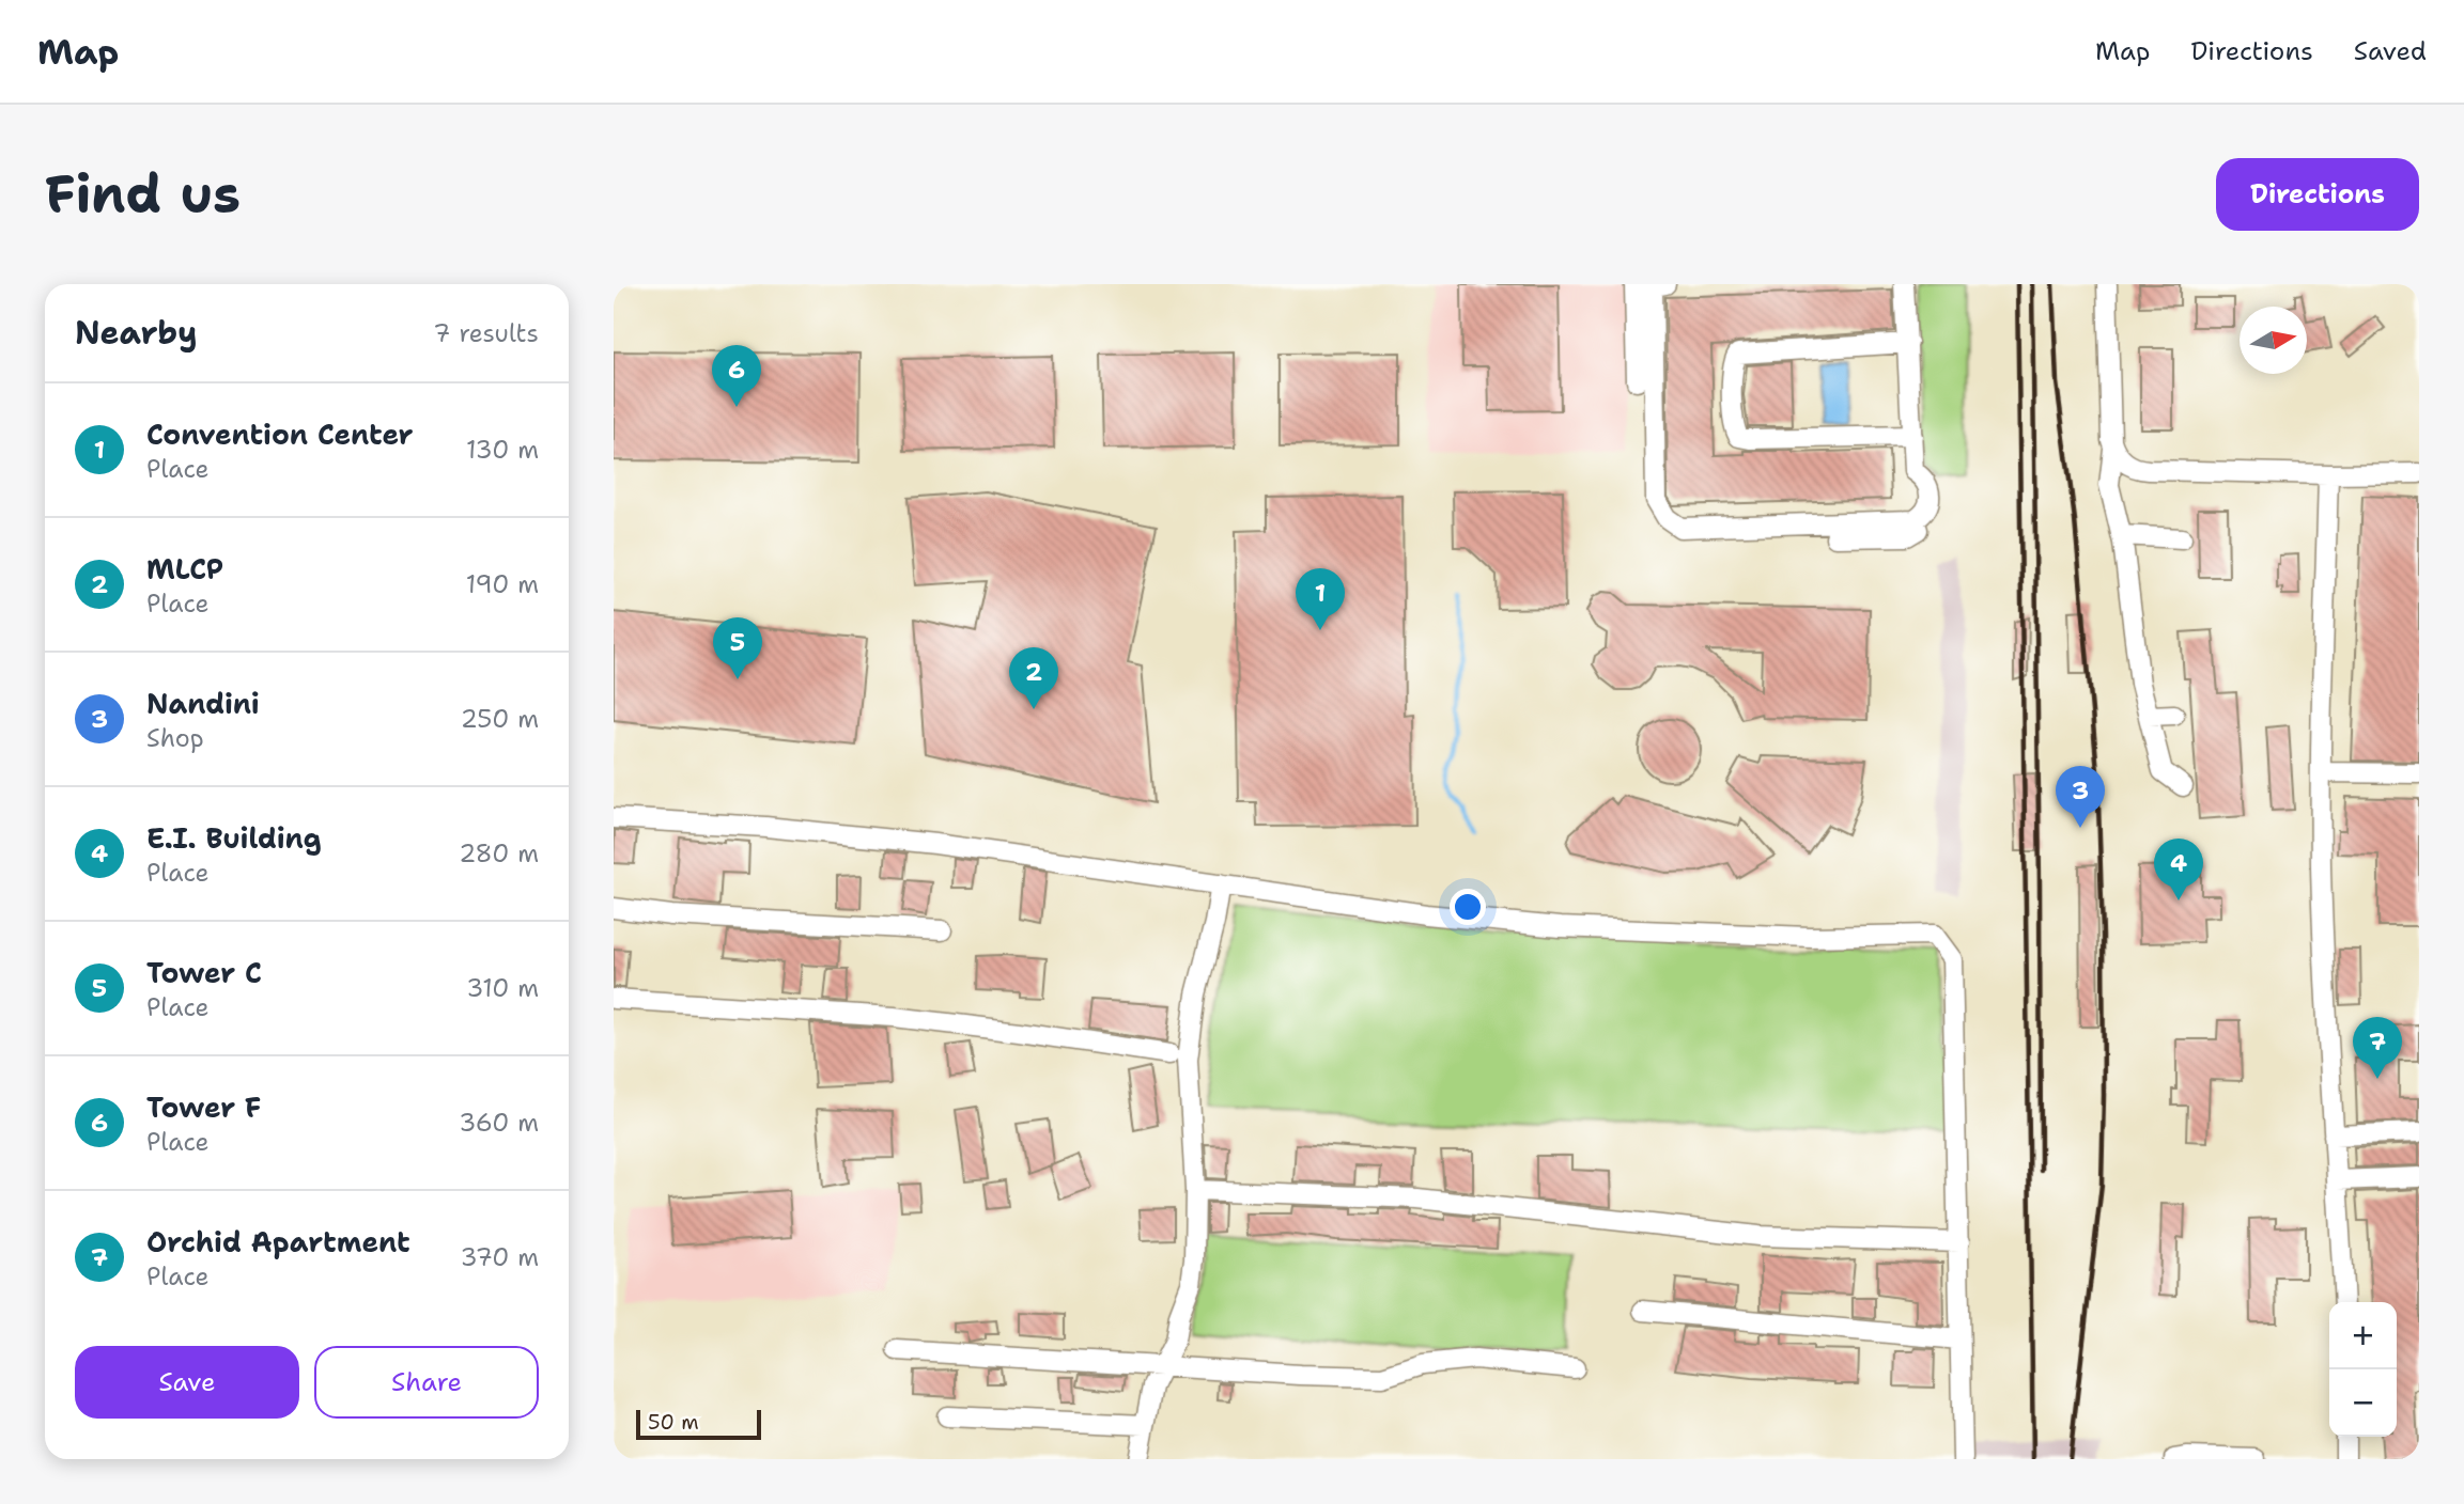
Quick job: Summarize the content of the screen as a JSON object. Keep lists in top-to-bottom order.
{
  "scale_bar": "50 m",
  "north": "right",
  "page": {
    "header": "Map",
    "nav": ["Map", "Directions", "Saved"],
    "buttons": [
      "Directions",
      ["Save", "Share"]
    ],
    "title": "Find us",
    "heading": ["Nearby", "7 results"],
    "pins": [
      "6",
      "1",
      "5",
      "2",
      "3",
      "4",
      "7"
    ],
    "list": [
      {
        "mark": "1",
        "name": "Convention Center",
        "note": "Place",
        "value": "130 m"
      },
      {
        "mark": "2",
        "name": "MLCP",
        "note": "Place",
        "value": "190 m"
      },
      {
        "mark": "3",
        "name": "Nandini",
        "note": "Shop",
        "value": "250 m"
      },
      {
        "mark": "4",
        "name": "E.I. Building",
        "note": "Place",
        "value": "280 m"
      },
      {
        "mark": "5",
        "name": "Tower C",
        "note": "Place",
        "value": "310 m"
      },
      {
        "mark": "6",
        "name": "Tower F",
        "note": "Place",
        "value": "360 m"
      },
      {
        "mark": "7",
        "name": "Orchid Apartment",
        "note": "Place",
        "value": "370 m"
      }
    ],
    "map_buttons": ["+", "−"],
    "scale": "50 m"
  }
}
